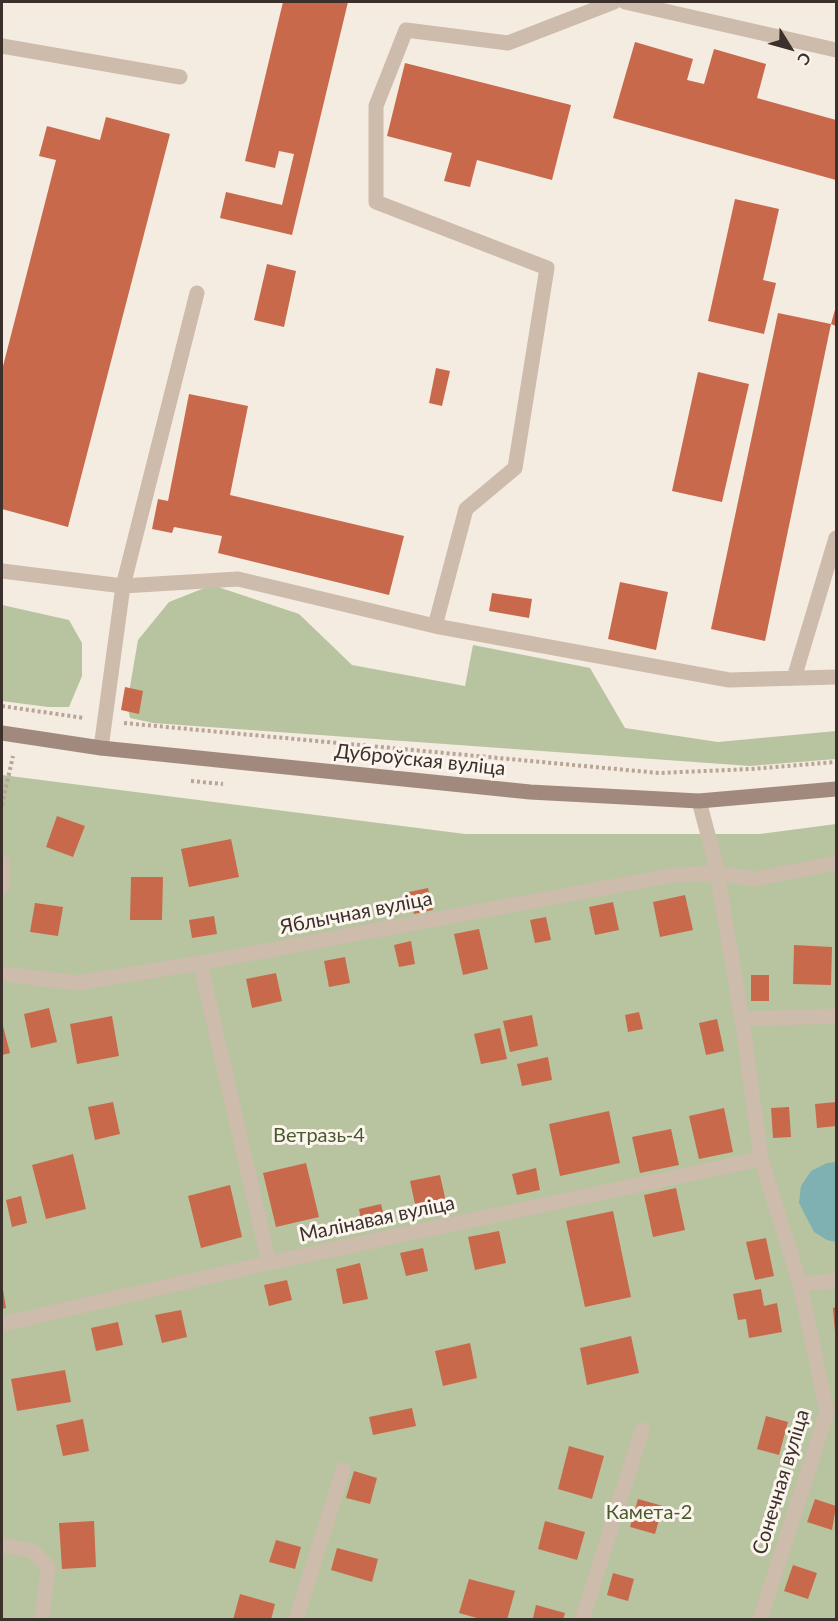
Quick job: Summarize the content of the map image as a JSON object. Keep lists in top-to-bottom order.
{
  "streets": {
    "main road": ["Дуброўская вуліца"],
    "lane": ["Яблычная вуліца", "Малінавая вуліца", "Сонечная вуліца"]
  },
  "crossings": [
    ["Дуброўская вуліца", "Сонечная вуліца"],
    ["Яблычная вуліца", "Сонечная вуліца"],
    ["Малінавая вуліца", "Сонечная вуліца"]
  ],
  "parks": ["Ветразь-4", "Камета-2"],
  "north": "bottom right"
}
